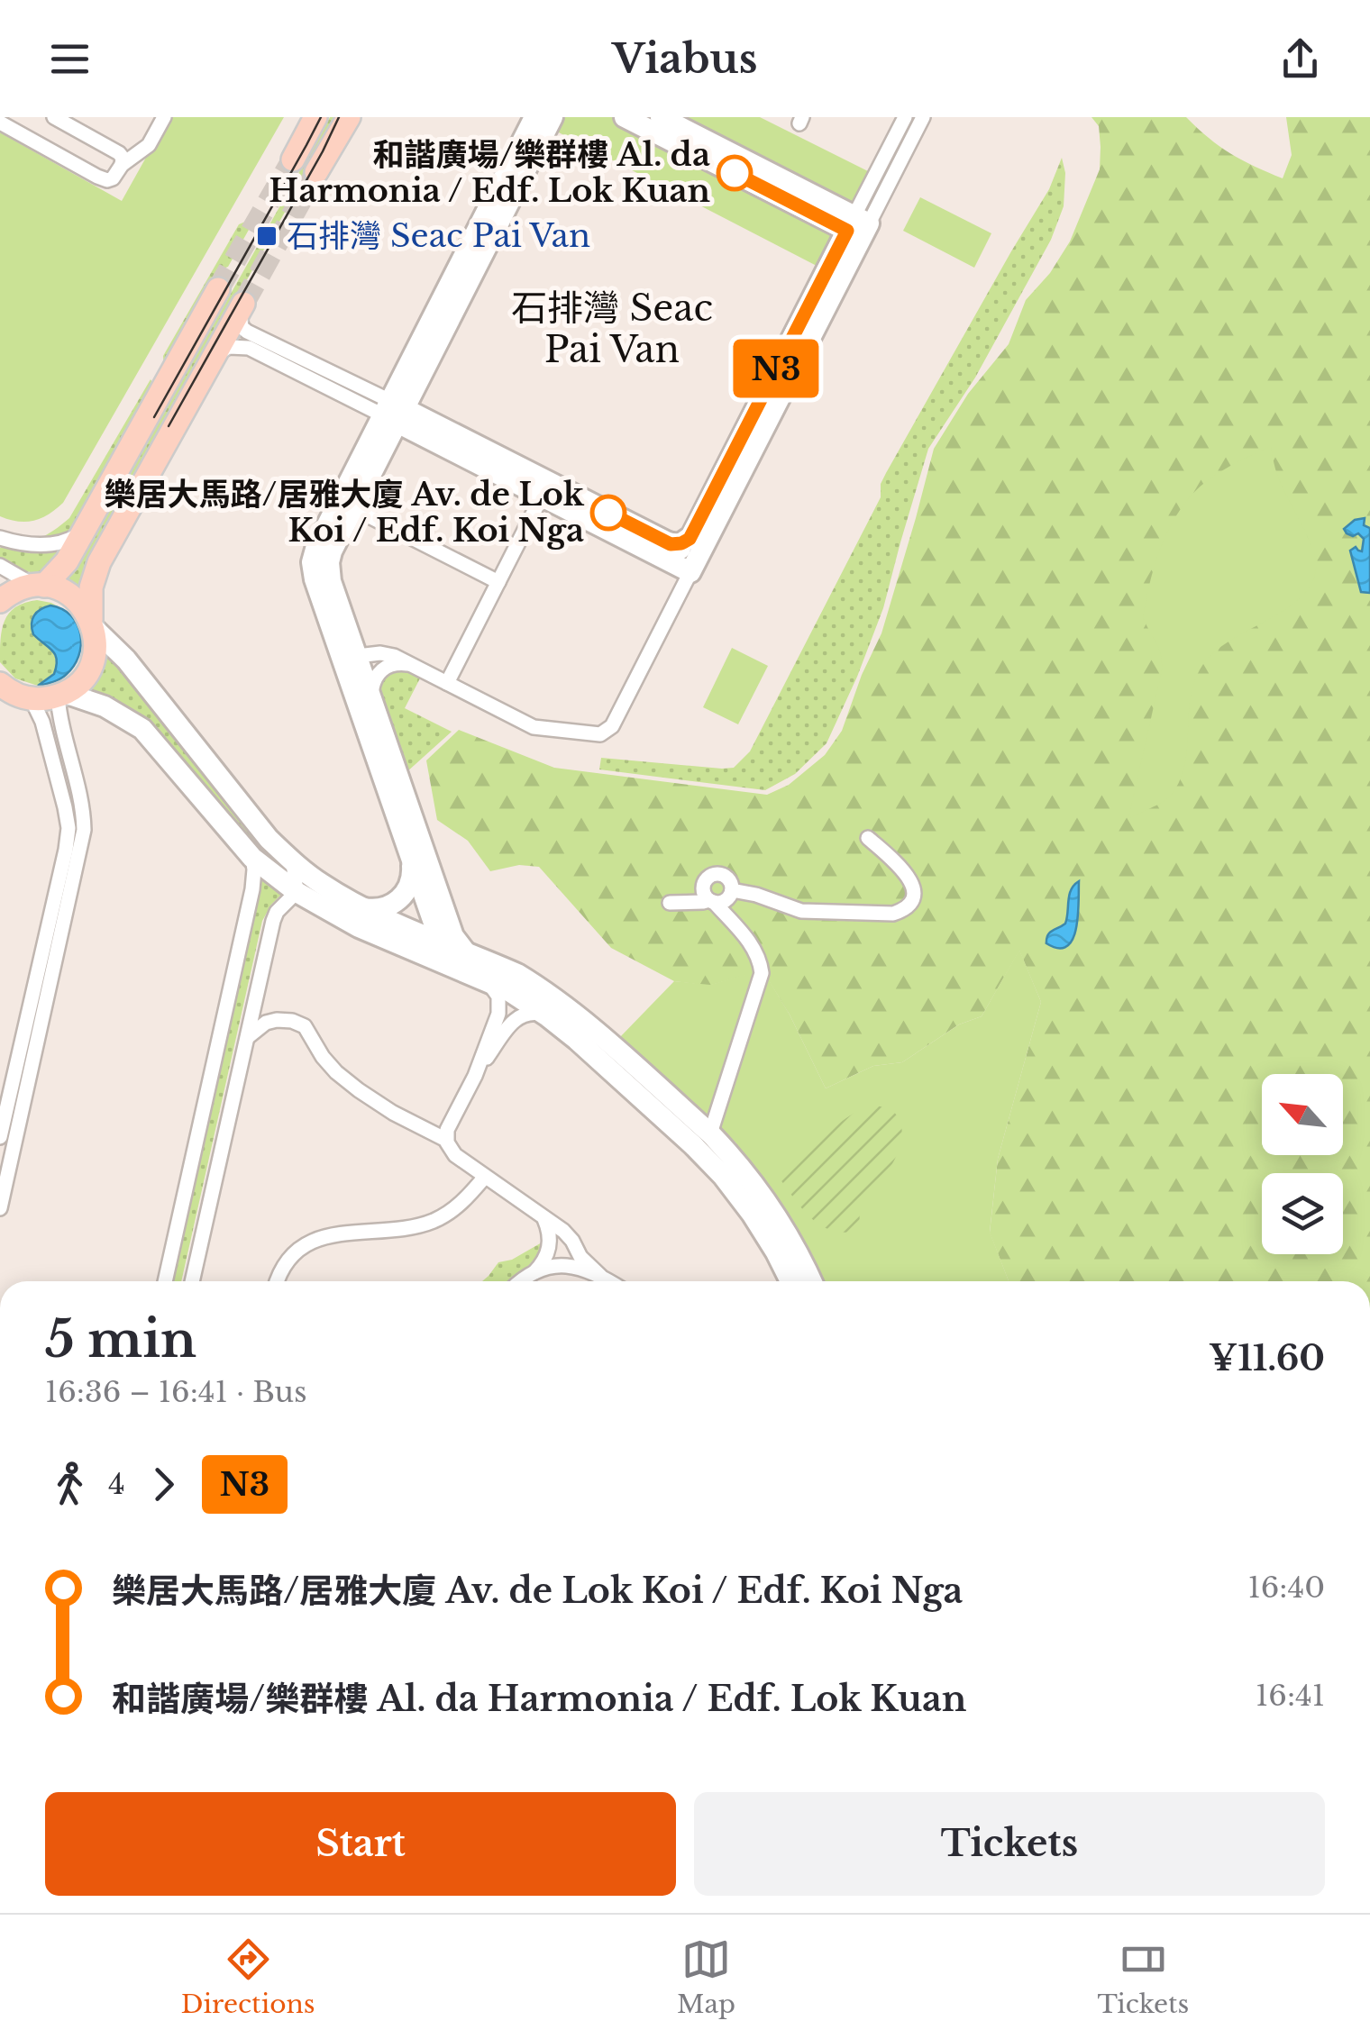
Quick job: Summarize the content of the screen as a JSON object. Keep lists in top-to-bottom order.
{
  "districts": ["石排灣 Seac Pai Van"],
  "places": {
    "other": ["和諧廣場/樂群樓 Al. da Harmonia / Edf. Lok Kuan", "樂居大馬路/居雅大廈 Av. de Lok Koi / Edf. Koi Nga"],
    "transit": ["石排灣 Seac Pai Van"]
  },
  "lines": ["bus line N3"],
  "north": "top left",
  "page": {
    "header": "Viabus",
    "on_map": "N3",
    "heading": ["5 min", "16:36 – 16:41 · Bus", "¥11.60"],
    "legs": ["4", "N3"],
    "list": [
      {
        "name": "樂居大馬路/居雅大廈 Av. de Lok Koi / Edf. Koi Nga",
        "value": "16:40"
      },
      {
        "name": "和諧廣場/樂群樓 Al. da Harmonia / Edf. Lok Kuan",
        "value": "16:41"
      }
    ],
    "buttons": ["Start", "Tickets"],
    "tabs": ["Directions", "Map", "Tickets"]
  }
}
